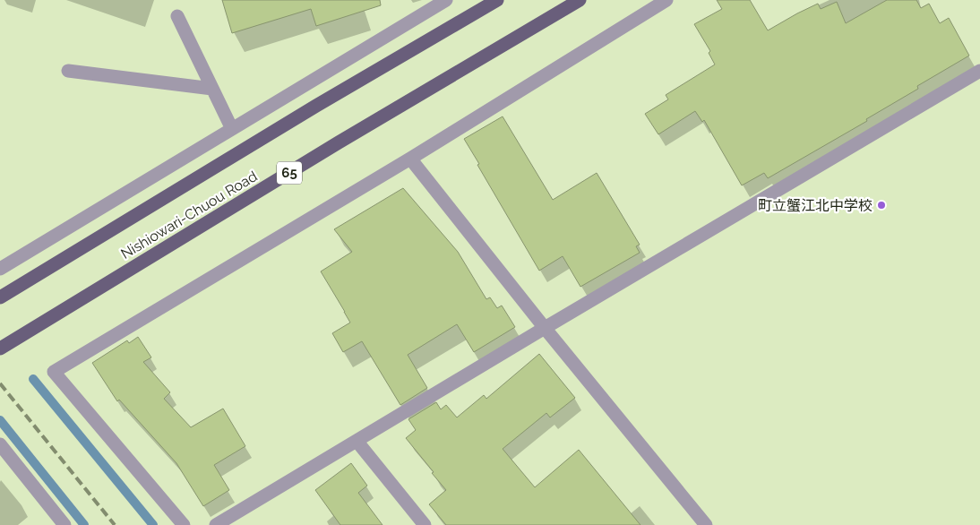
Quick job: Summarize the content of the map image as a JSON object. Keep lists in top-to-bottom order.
{
  "streets": {
    "main road": ["65", "Nishiowari-Chuou Road"]
  },
  "places": ["町立蟹江北中学校"]
}
